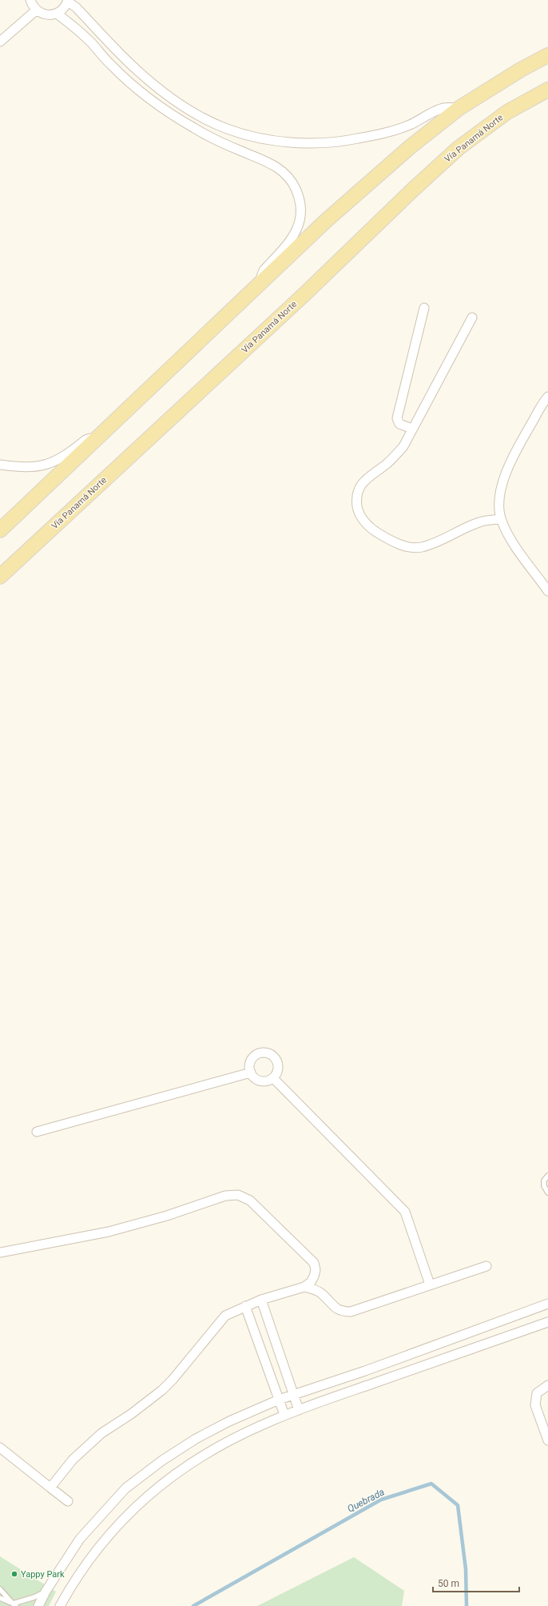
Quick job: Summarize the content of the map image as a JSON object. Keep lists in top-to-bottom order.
{
  "streets": {
    "main road": ["Vía Panamá Norte"]
  },
  "water": ["Quebrada"],
  "places": ["Yappy Park"],
  "scale_bar": "50 m"
}
